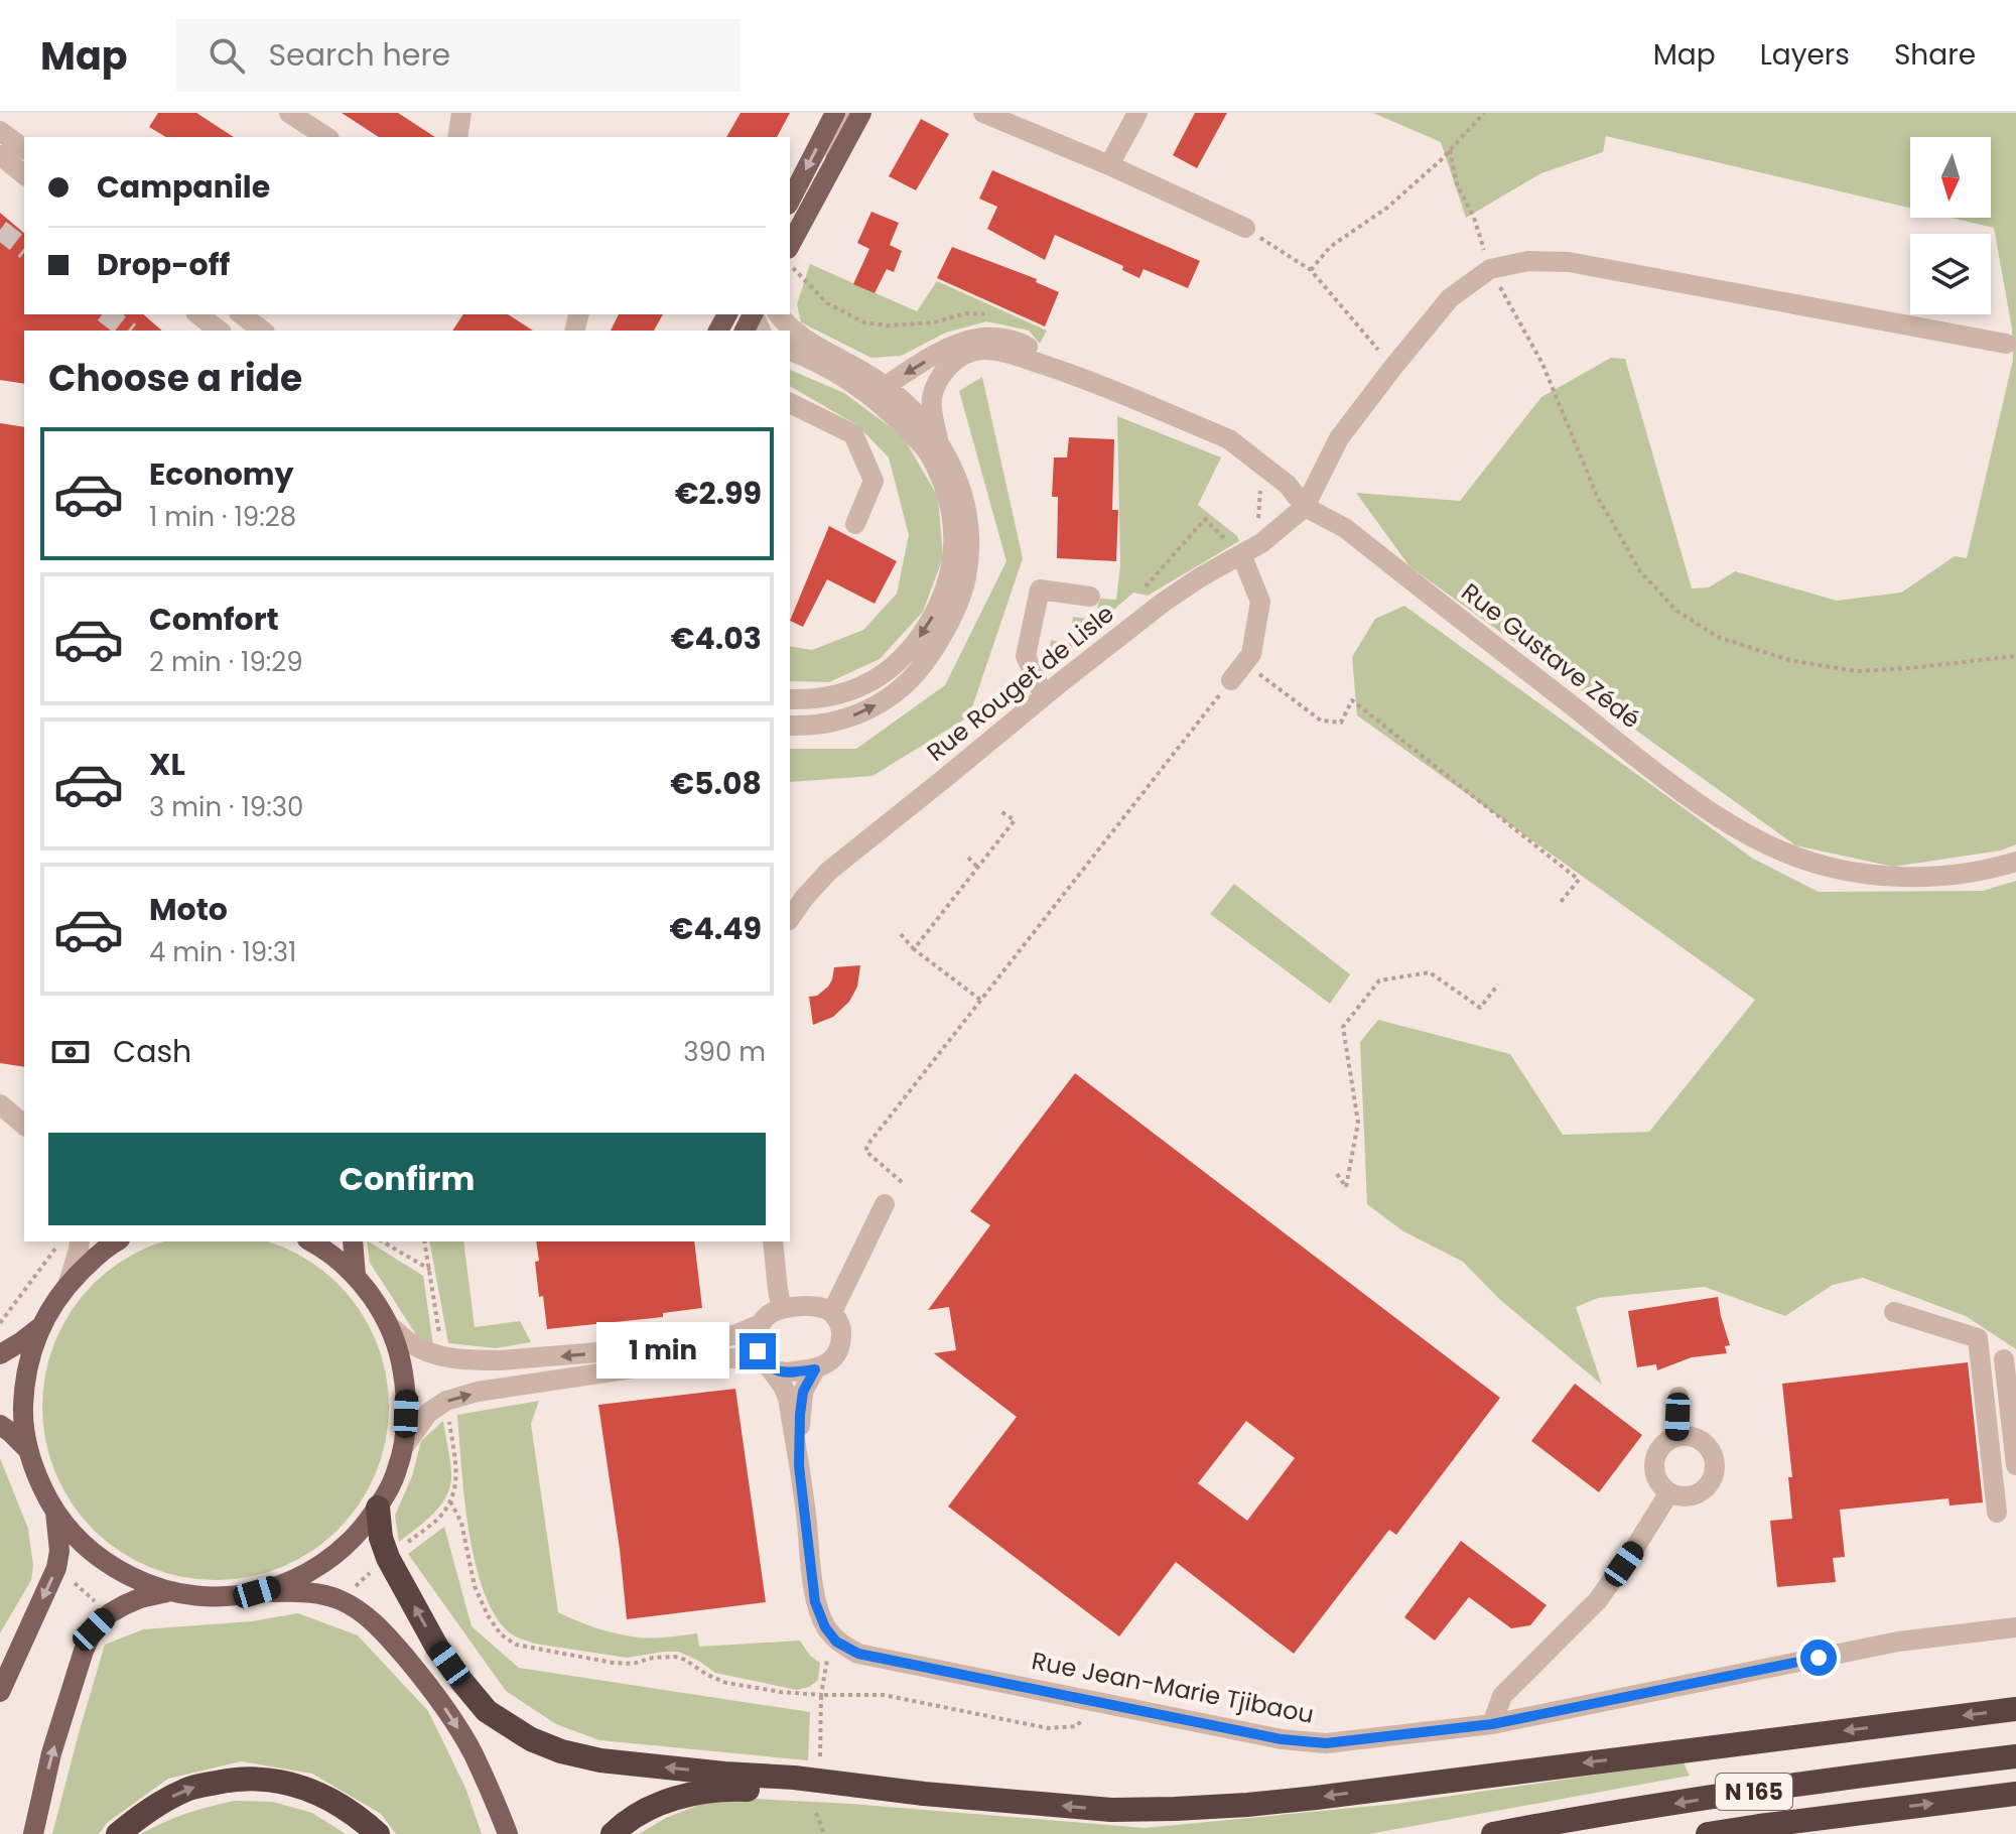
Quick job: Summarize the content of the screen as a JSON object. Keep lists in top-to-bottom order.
{
  "streets": {
    "highway": ["N 165"],
    "street": ["Rue Gustave Zédé", "Rue Rouget de Lisle", "Rue Jean-Marie Tjibaou"]
  },
  "crossings": [
    ["Rue Gustave Zédé", "Rue Rouget de Lisle"]
  ],
  "north": "bottom",
  "page": {
    "header": "Map",
    "search": "Search here",
    "nav": ["Map", "Layers", "Share"],
    "banner": ["Campanile", "Drop-off"],
    "heading": "Choose a ride",
    "list": [
      {
        "name": "Economy",
        "note": "1 min · 19:28",
        "value": "€2.99"
      },
      {
        "name": "Comfort",
        "note": "2 min · 19:29",
        "value": "€4.03"
      },
      {
        "name": "XL",
        "note": "3 min · 19:30",
        "value": "€5.08"
      },
      {
        "name": "Moto",
        "note": "4 min · 19:31",
        "value": "€4.49"
      }
    ],
    "pay": ["Cash", "390 m"],
    "buttons": "Confirm",
    "bubble": "1 min"
  }
}
